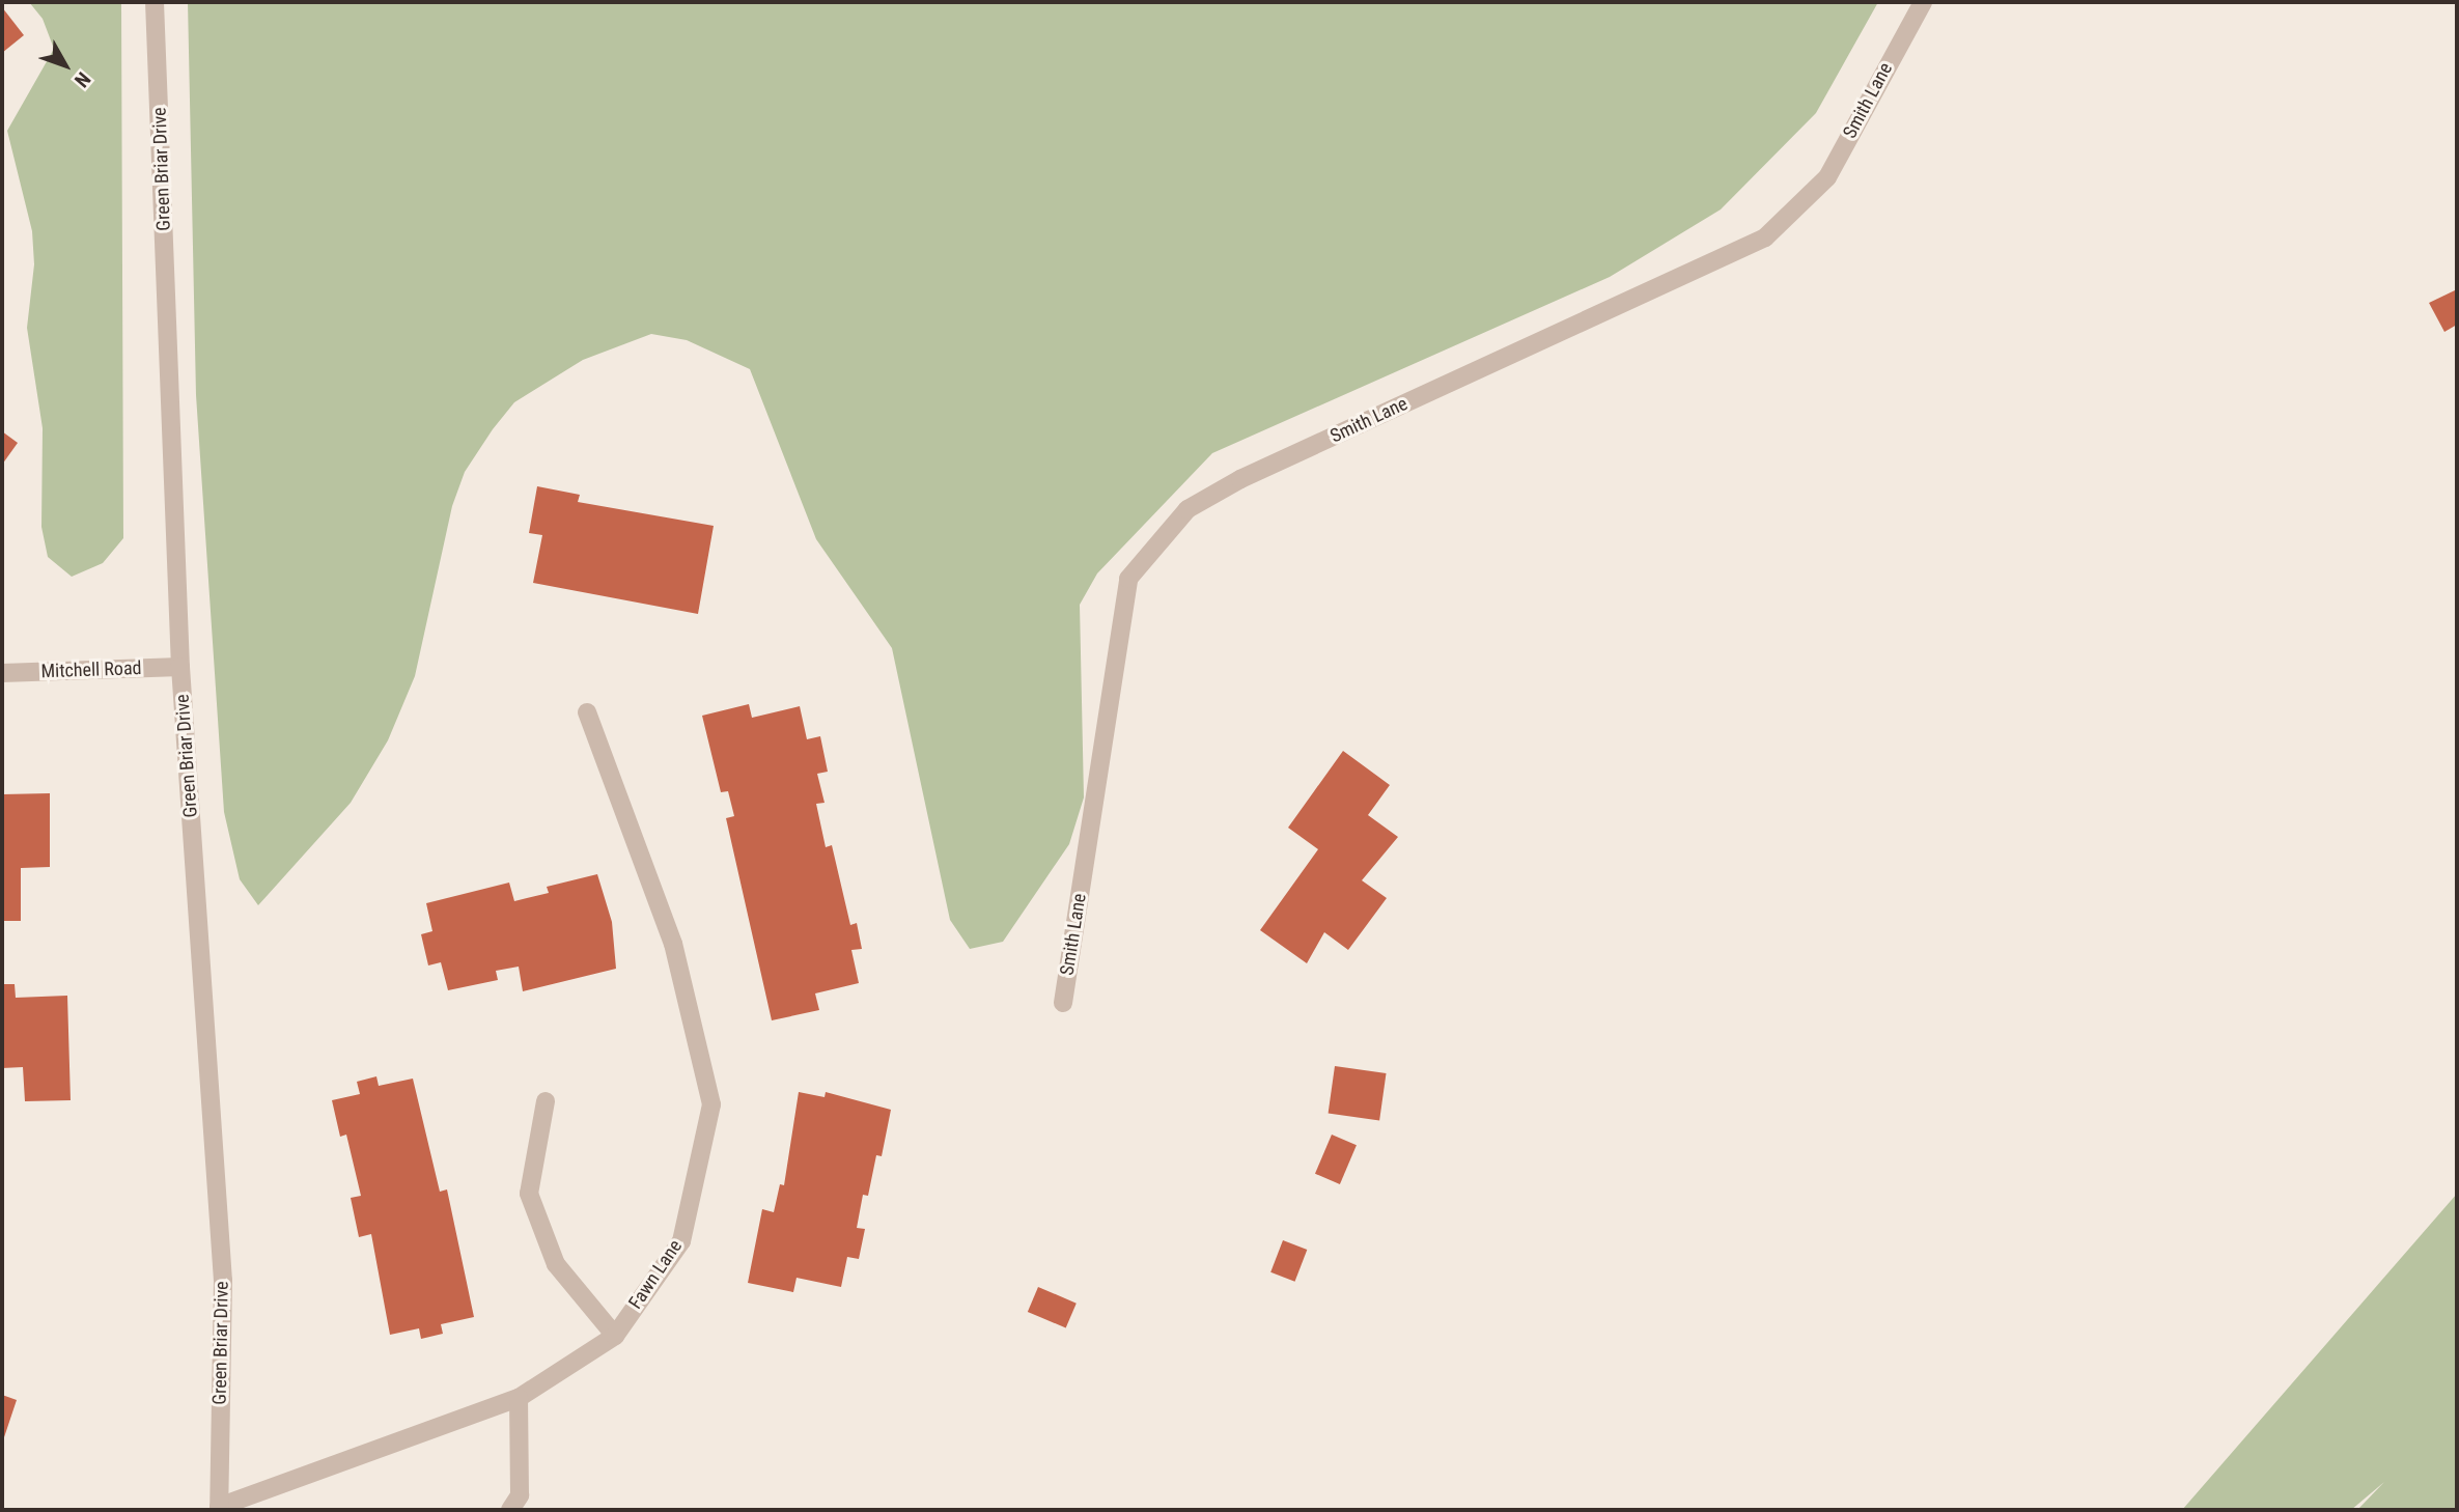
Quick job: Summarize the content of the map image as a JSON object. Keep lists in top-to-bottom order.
{
  "streets": {
    "street": [
      "Smith Lane",
      "Green Briar Drive",
      "Mitchell Road",
      "Fawn Lane"
    ]
  },
  "crossings": [
    ["Green Briar Drive", "Mitchell Road"],
    ["Green Briar Drive", "Fawn Lane"]
  ],
  "north": "bottom right"
}
